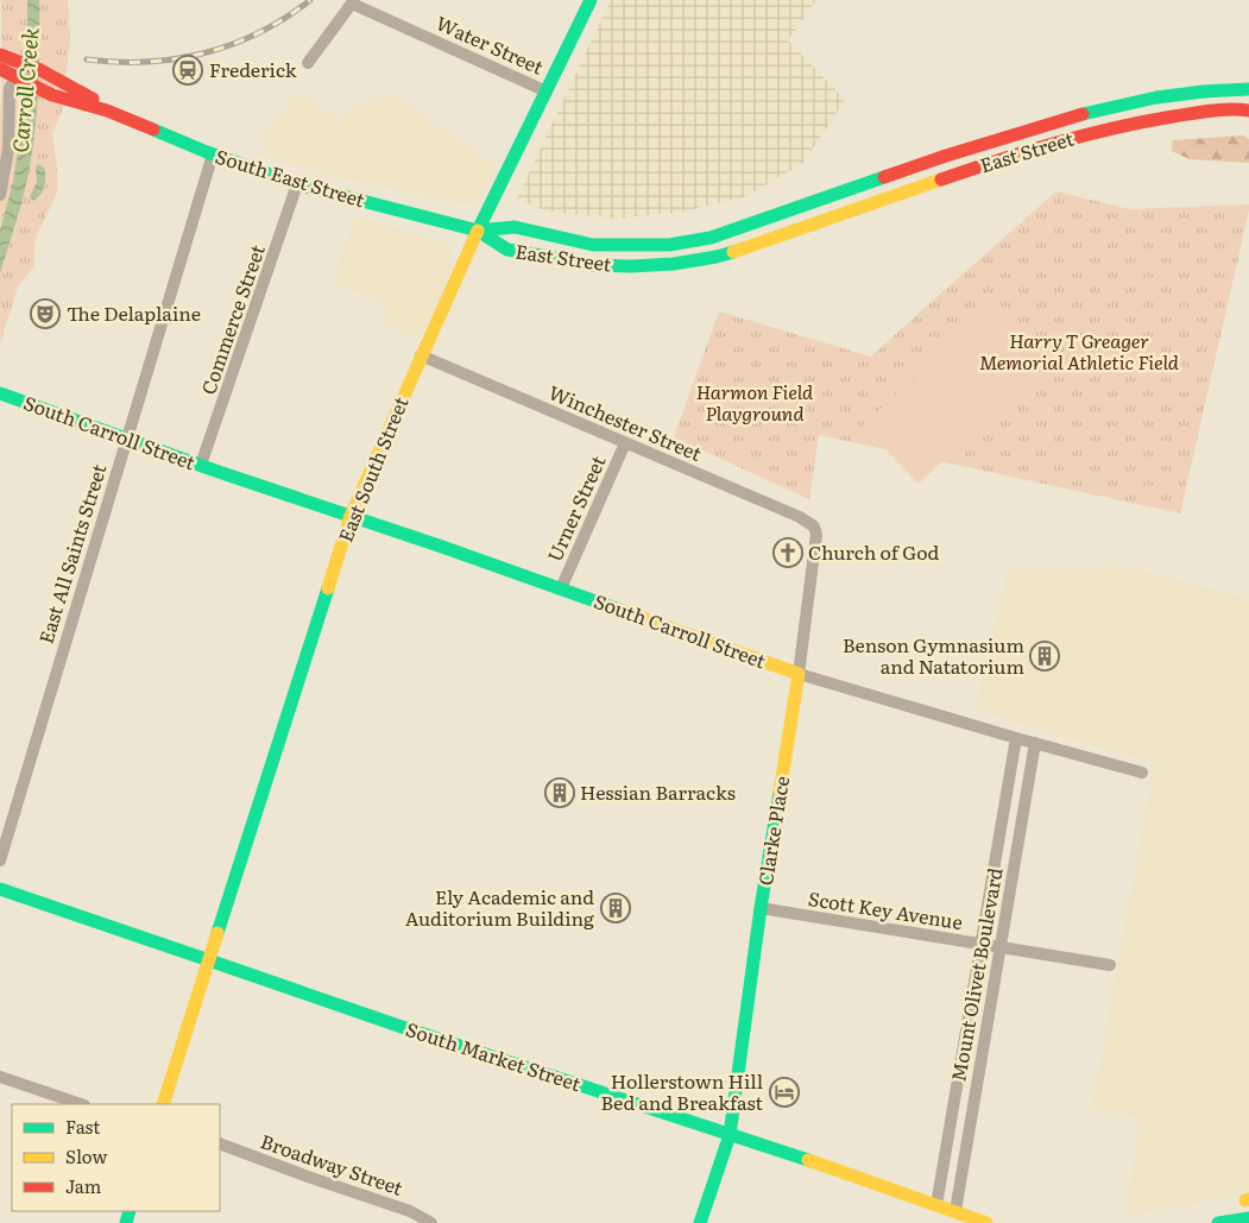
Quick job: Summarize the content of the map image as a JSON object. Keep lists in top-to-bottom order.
{
  "streets": {
    "main road": [
      "East Street",
      "South East Street",
      "South Carroll Street",
      "East South Street",
      "Clarke Place",
      "South Market Street"
    ],
    "street": [
      "Water Street",
      "Commerce Street",
      "Winchester Street",
      "Urner Street",
      "East All Saints Street",
      "Scott Key Avenue",
      "Mount Olivet Boulevard",
      "Broadway Street"
    ]
  },
  "crossings": [
    ["Water Street", "East South Street"],
    ["East Street", "South East Street"],
    ["East Street", "East South Street"],
    ["South East Street", "Commerce Street"],
    ["South East Street", "East South Street"],
    ["South East Street", "East All Saints Street"],
    ["Commerce Street", "South Carroll Street"],
    ["Winchester Street", "East South Street"],
    ["Winchester Street", "Urner Street"],
    ["Winchester Street", "Clarke Place"],
    ["South Carroll Street", "East South Street"],
    ["South Carroll Street", "Urner Street"],
    ["South Carroll Street", "East All Saints Street"],
    ["South Carroll Street", "Clarke Place"],
    ["South Carroll Street", "Mount Olivet Boulevard"],
    ["East South Street", "South Market Street"],
    ["Clarke Place", "Scott Key Avenue"],
    ["Clarke Place", "South Market Street"],
    ["Scott Key Avenue", "Mount Olivet Boulevard"],
    ["Mount Olivet Boulevard", "South Market Street"]
  ],
  "water": ["Carroll Creek"],
  "parks": ["Harry T Greager Memorial Athletic Field", "Harmon Field Playground"],
  "places": {
    "station": ["Frederick"],
    "theatre": ["The Delaplaine"],
    "church": ["Church of God"],
    "building": ["Benson Gymnasium and Natatorium", "Hessian Barracks", "Ely Academic and Auditorium Building"],
    "hotel": ["Hollerstown Hill Bed and Breakfast"]
  },
  "legend": ["Fast", "Slow", "Jam"]
}
